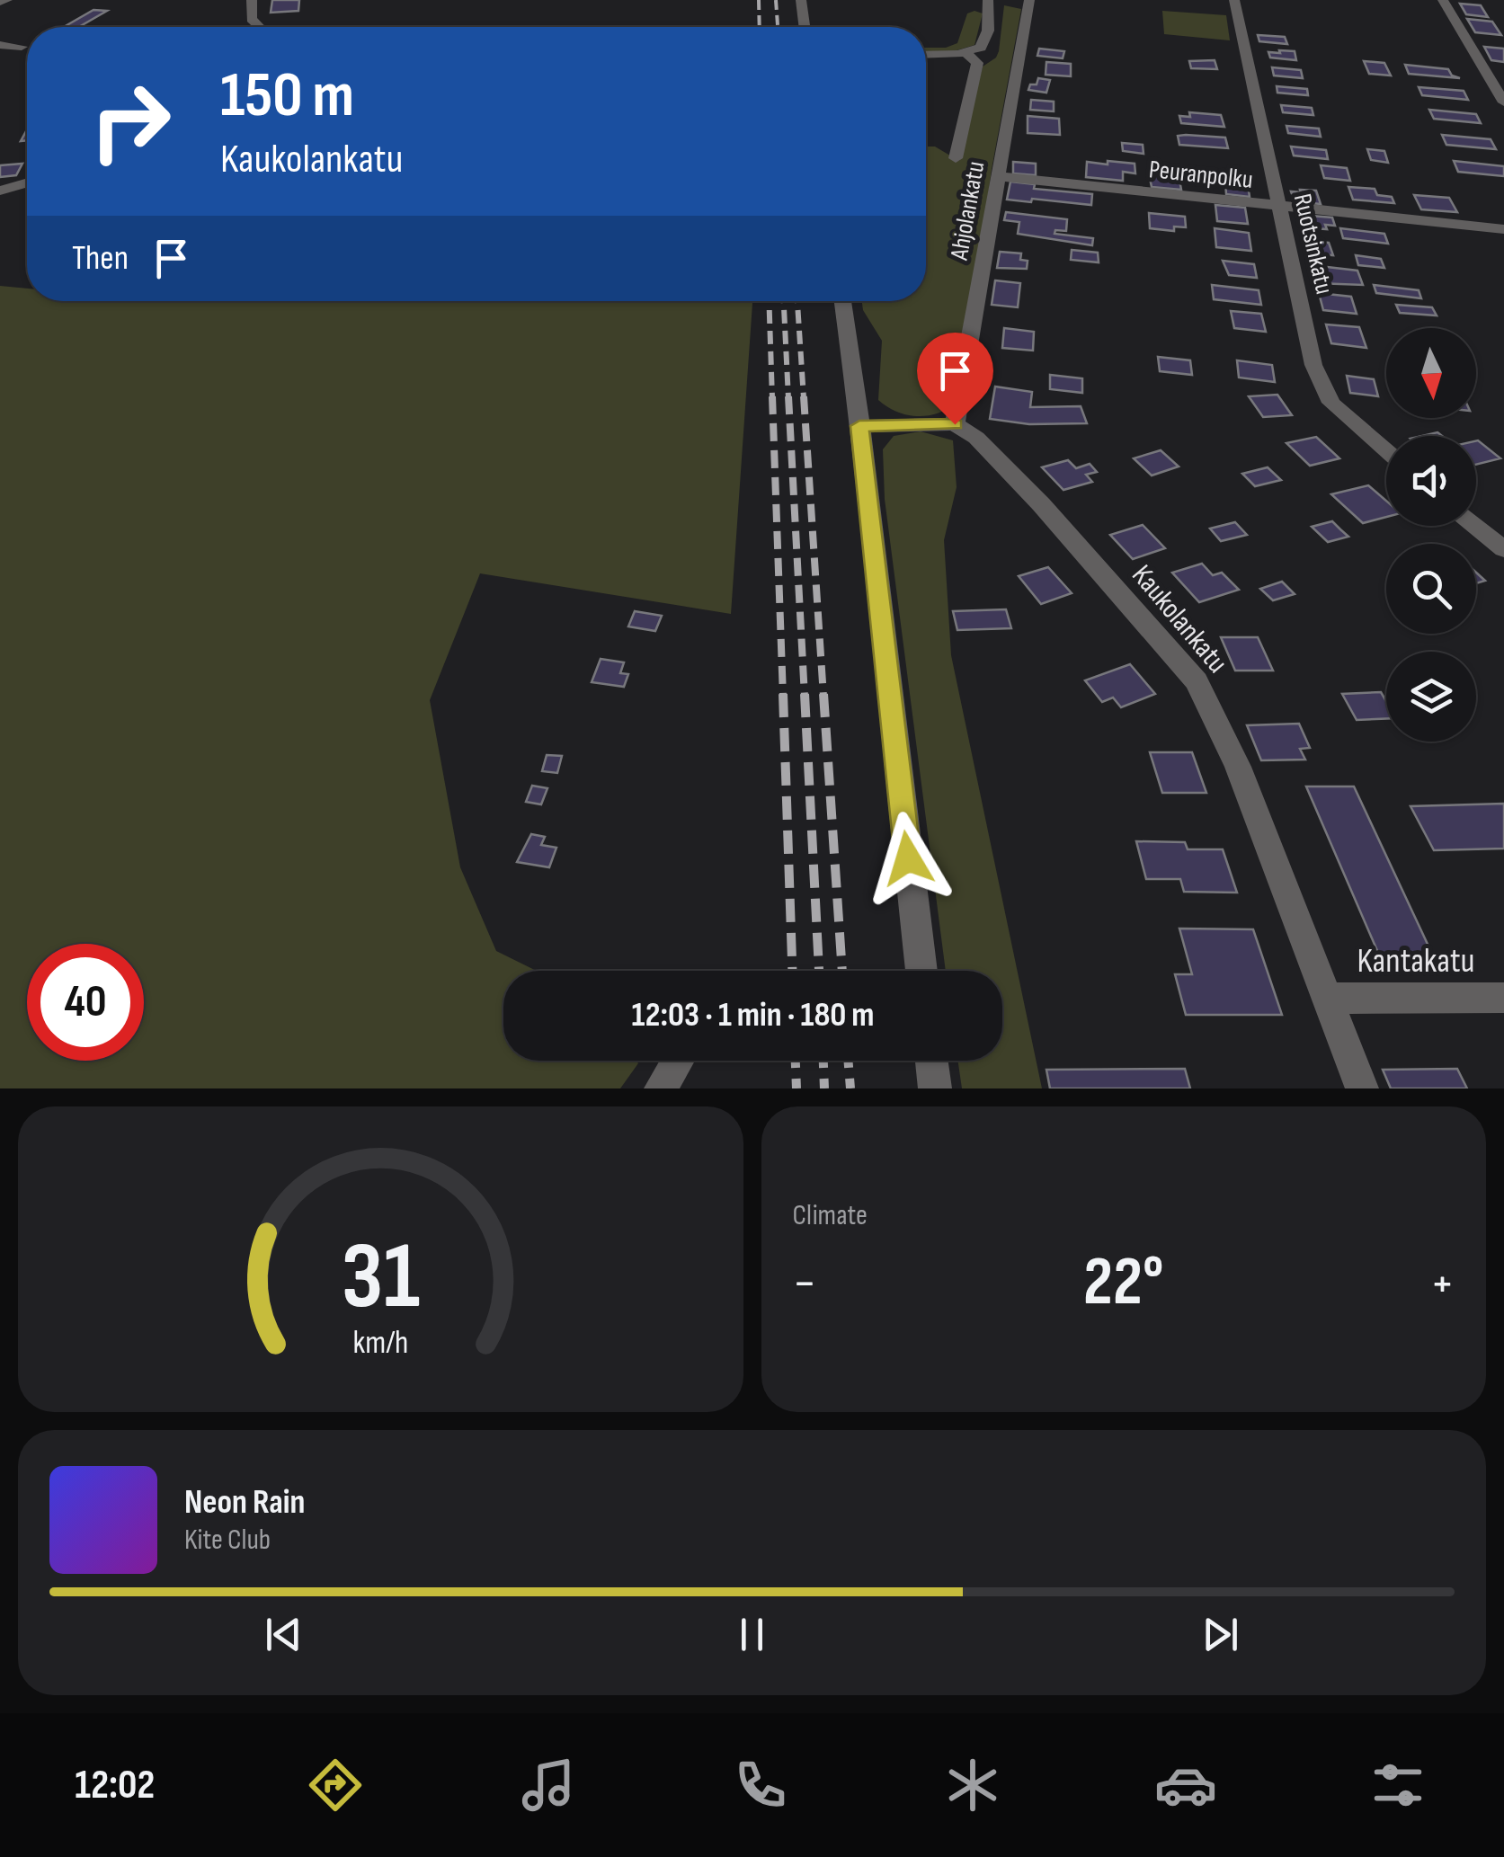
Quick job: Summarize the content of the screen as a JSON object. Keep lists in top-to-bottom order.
{
  "streets": {
    "street": [
      "Peuranpolku",
      "Ahjolankatu",
      "Ruotsinkatu",
      "Kaukolankatu",
      "Kantakatu"
    ]
  },
  "crossings": [
    ["Peuranpolku", "Ahjolankatu"],
    ["Peuranpolku", "Ruotsinkatu"],
    ["Ahjolankatu", "Kaukolankatu"],
    ["Kaukolankatu", "Kantakatu"]
  ],
  "north": "bottom",
  "page": {
    "turn": ["150 m", "Kaukolankatu"],
    "then": "Then",
    "limit": "40",
    "trip": "12:03 · 1 min · 180 m",
    "tile": "Climate",
    "heat": ["−", "22°", "+"],
    "song": ["Neon Rain", "Kite Club"],
    "tabs": "12:02",
    "gauge": ["31", "km/h"]
  }
}
